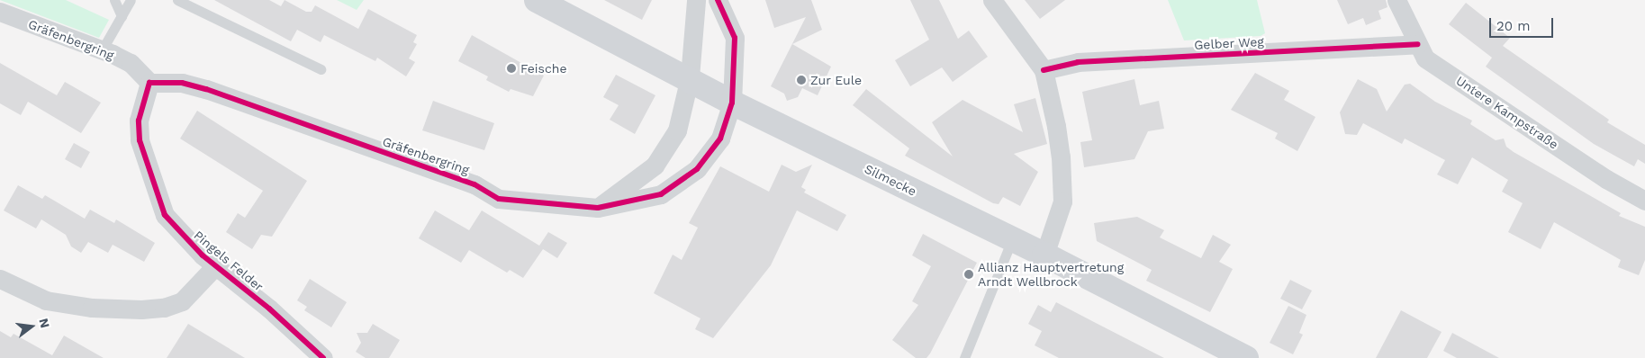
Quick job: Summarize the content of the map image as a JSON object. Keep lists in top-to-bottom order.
{
  "streets": {
    "main road": ["Silmecke"],
    "street": [
      "Gräfenbergring",
      "Gelber Weg",
      "Untere Kampstraße",
      "Pingels Felder"
    ]
  },
  "crossings": [
    ["Gräfenbergring", "Silmecke"],
    ["Gräfenbergring", "Pingels Felder"],
    ["Gelber Weg", "Untere Kampstraße"]
  ],
  "places": ["Feische", "Zur Eule", "Allianz Hauptvertretung Arndt Wellbrock"],
  "scale_bar": "20 m",
  "north": "right"
}
